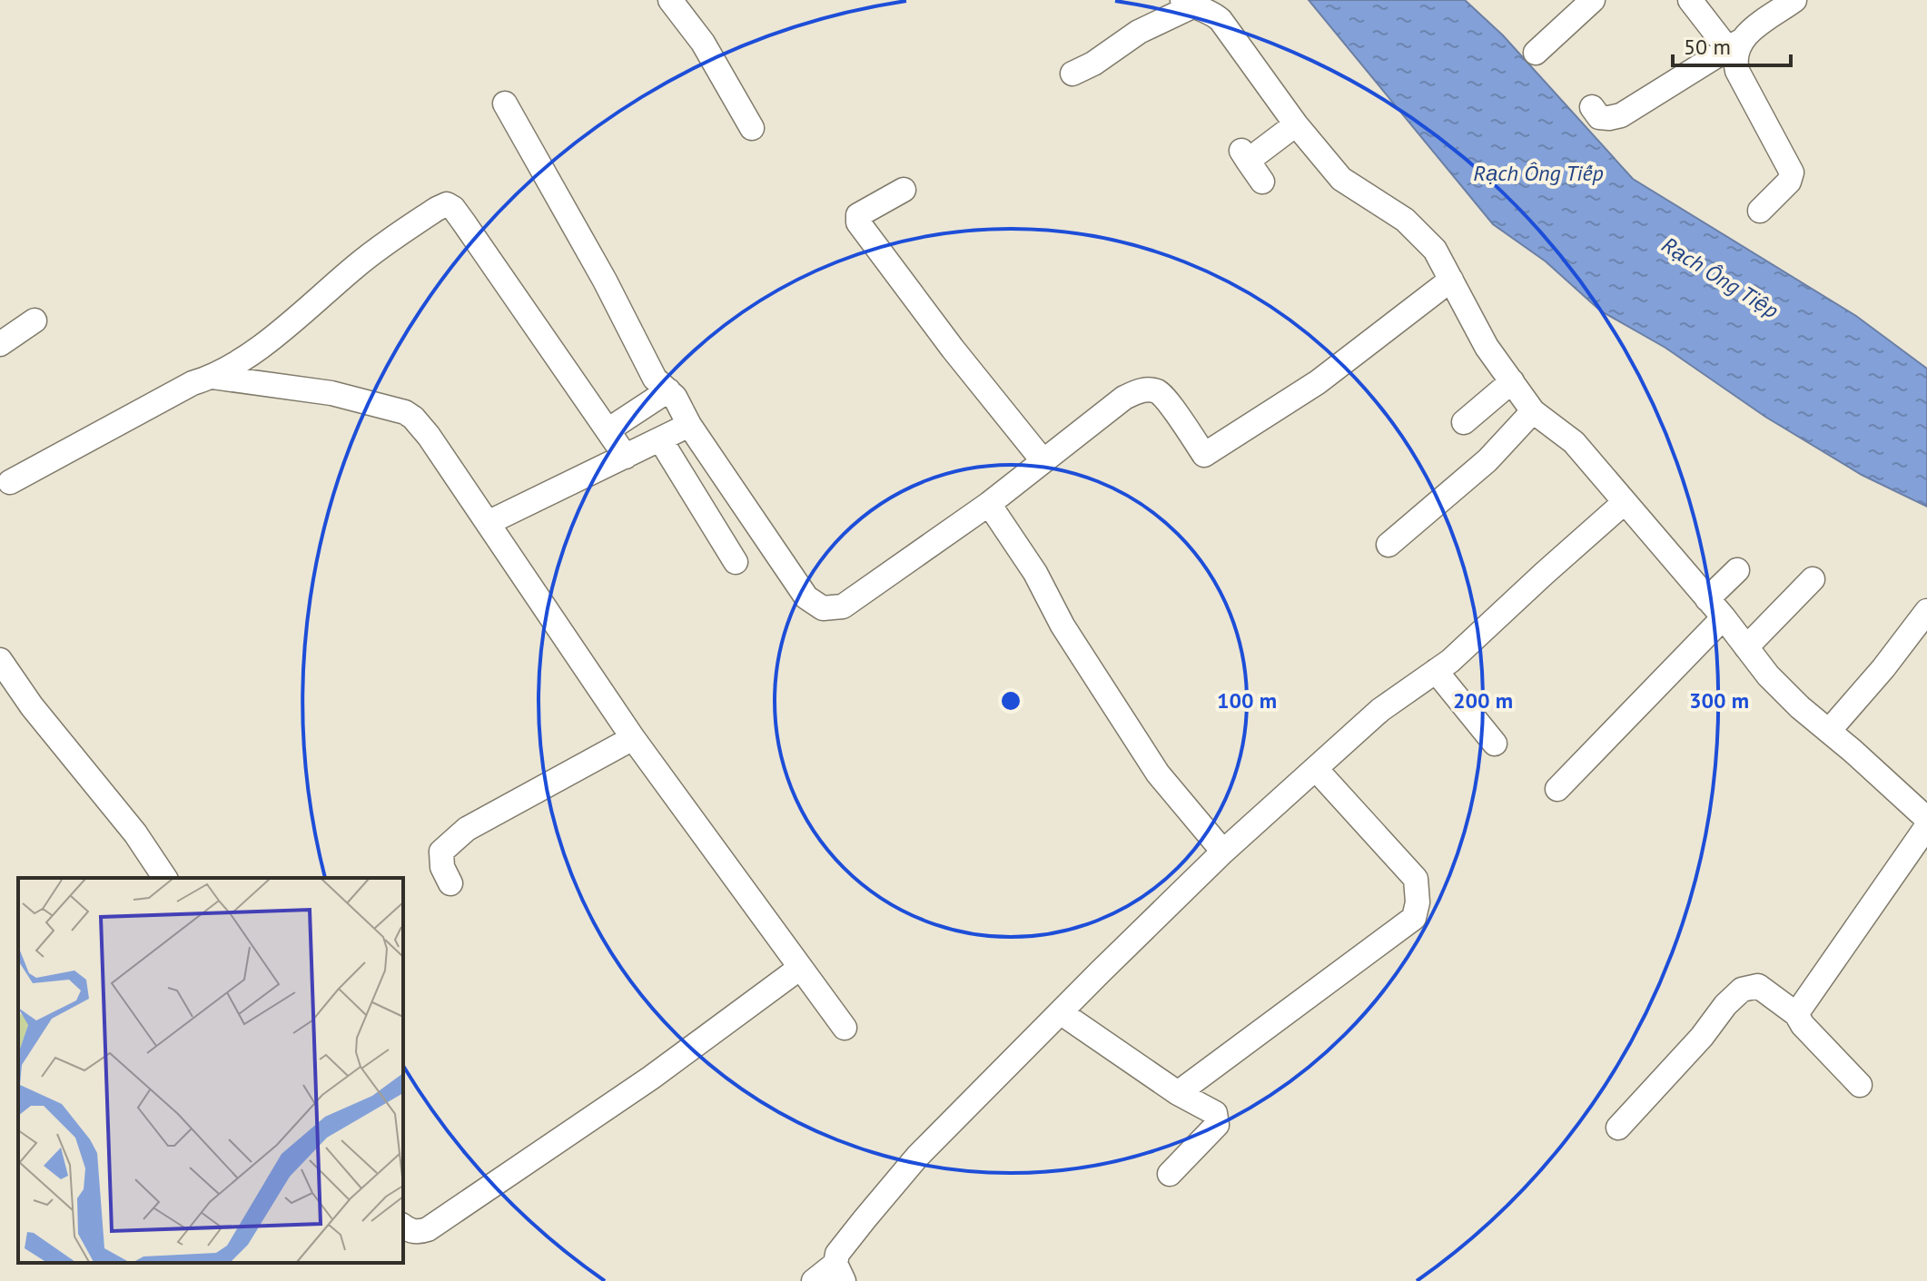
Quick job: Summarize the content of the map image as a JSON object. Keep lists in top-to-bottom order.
{
  "water": ["Rạch Ông Tiếp", "Rạch Ông Tiệp"],
  "scale_bar": "50 m",
  "rings": ["100 m", "200 m", "300 m"]
}
